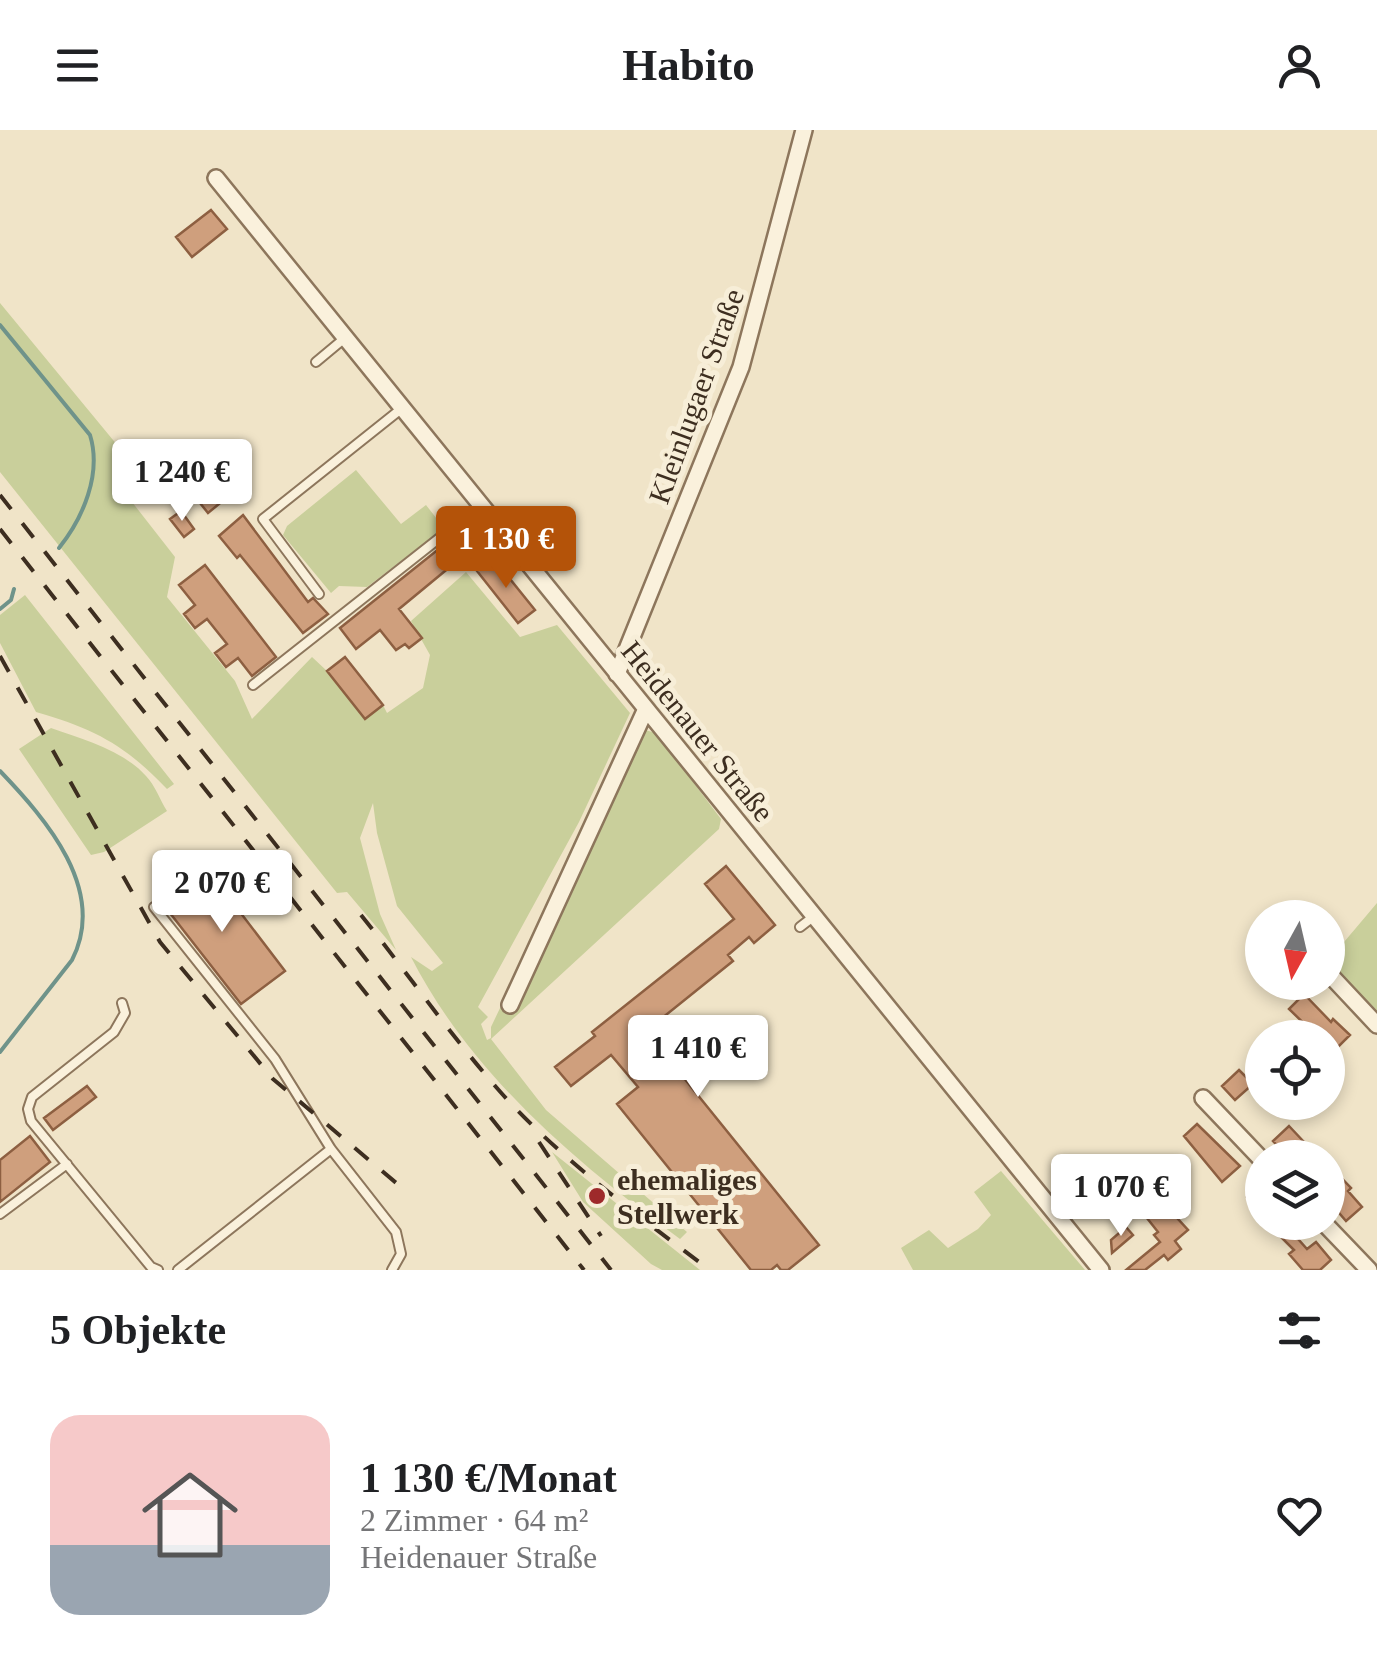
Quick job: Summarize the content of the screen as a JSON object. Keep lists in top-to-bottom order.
{
  "streets": {
    "street": ["Kleinlugaer Straße", "Heidenauer Straße"]
  },
  "crossings": [
    ["Kleinlugaer Straße", "Heidenauer Straße"]
  ],
  "places": ["ehemaliges Stellwerk"],
  "north": "bottom",
  "page": {
    "header": "Habito",
    "price": [
      "1 240 €",
      "1 130 €",
      "2 070 €",
      "1 410 €",
      "1 070 €"
    ],
    "heading": "5 Objekte",
    "list": [
      {
        "name": "1 130 €/Monat",
        "note": "2 Zimmer · 64 m² · Heidenauer Straße"
      }
    ]
  }
}
